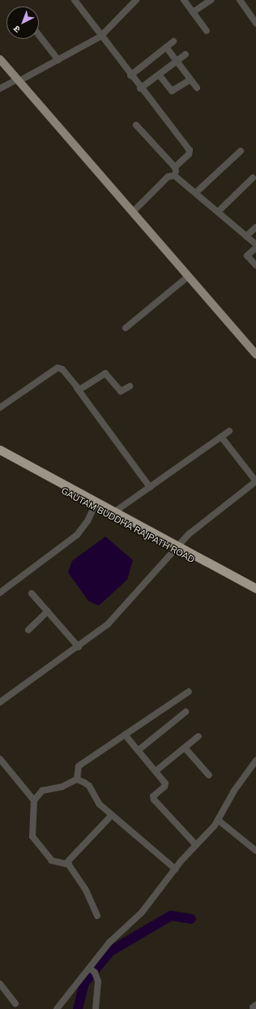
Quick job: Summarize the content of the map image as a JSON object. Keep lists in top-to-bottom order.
{
  "streets": {
    "highway": ["GAUTAM BUDDHA RAJPATH ROAD"]
  },
  "north": "bottom left"
}
